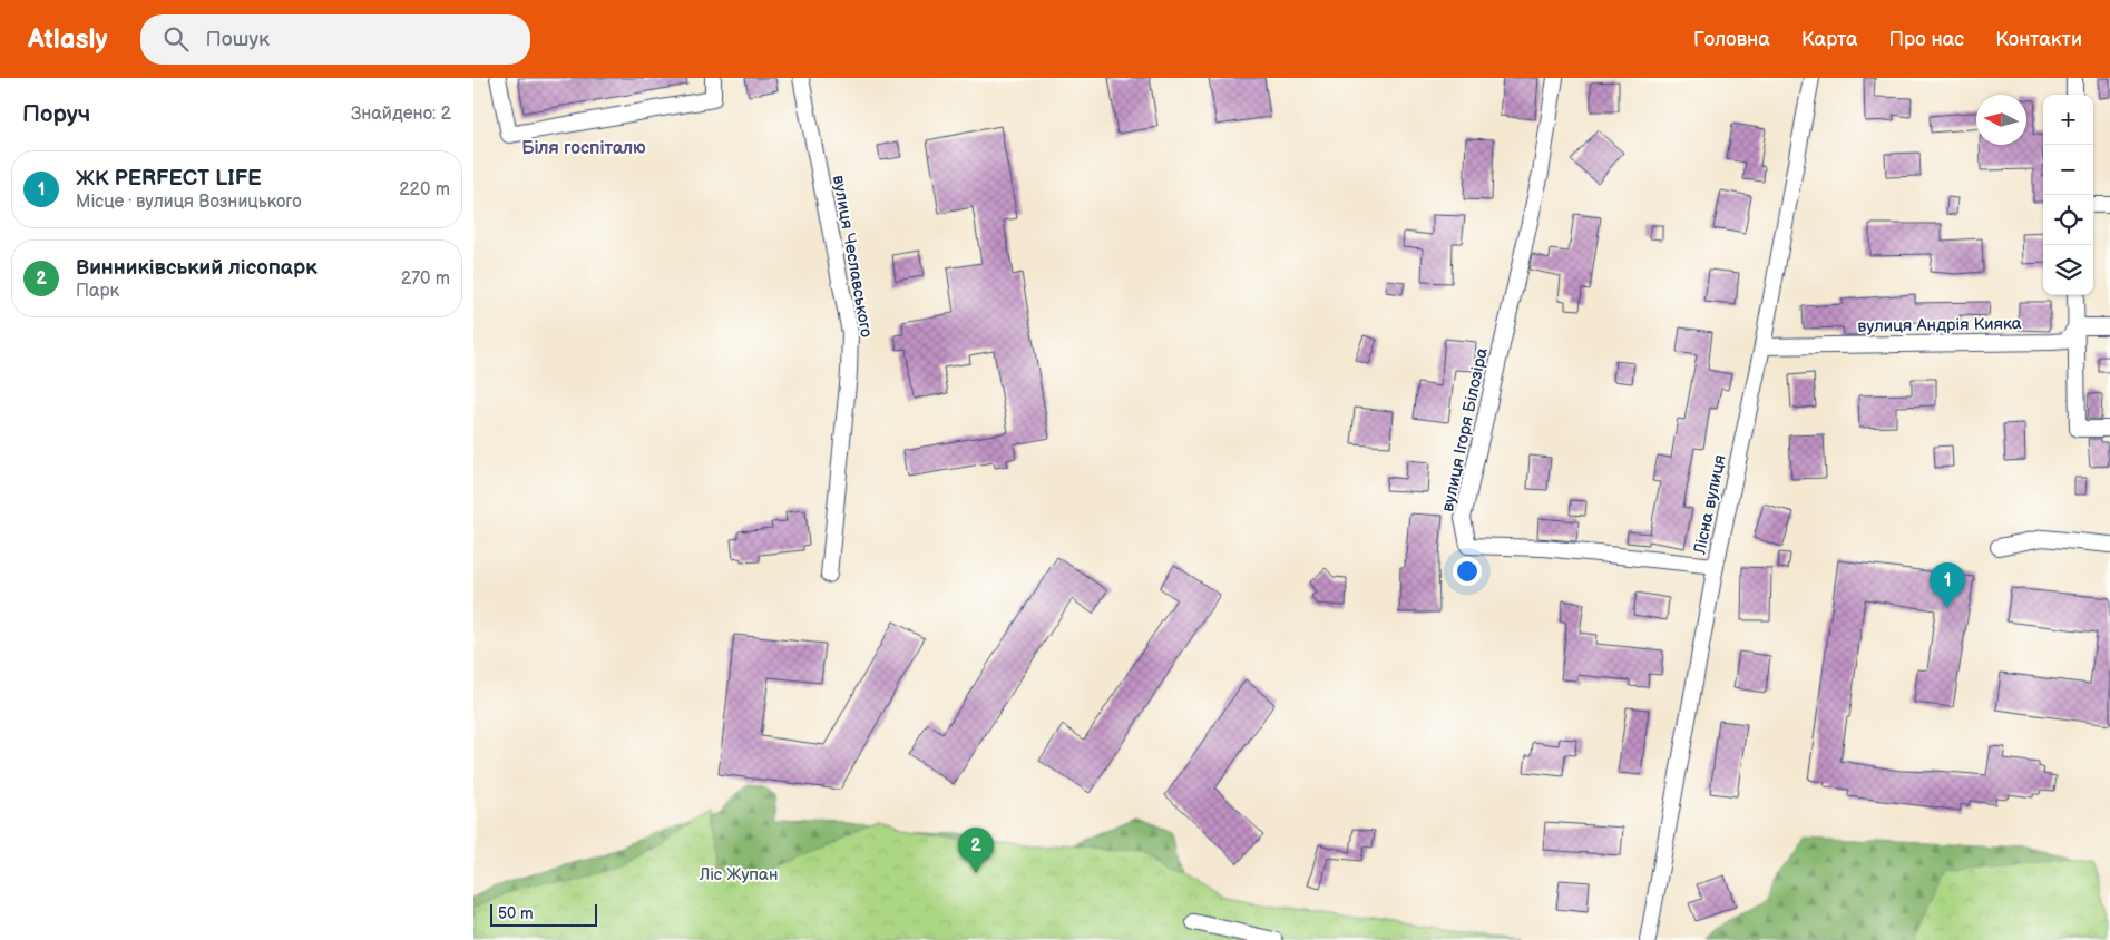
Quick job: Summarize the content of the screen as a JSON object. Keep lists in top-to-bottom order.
{
  "streets": {
    "street": [
      "вулиця Чеславського",
      "вулиця Андрія Кияка",
      "вулиця Ігоря Білозіра",
      "Лісна вулиця"
    ]
  },
  "crossings": [
    ["вулиця Андрія Кияка", "Лісна вулиця"],
    ["вулиця Ігоря Білозіра", "Лісна вулиця"]
  ],
  "districts": ["Біля госпіталю"],
  "parks": ["Ліс Жупан"],
  "scale_bar": "50 m",
  "north": "left",
  "page": {
    "header": "Atlasly",
    "search": "Пошук",
    "nav": [
      "Головна",
      "Карта",
      "Про нас",
      "Контакти"
    ],
    "heading": ["Поруч", "Знайдено: 2"],
    "map_buttons": ["+", "−"],
    "list": [
      {
        "mark": "1",
        "name": "ЖК PERFECT LIFE",
        "note": "Місце · вулиця Возницького",
        "value": "220 m"
      },
      {
        "mark": "2",
        "name": "Винниківський лісопарк",
        "note": "Парк",
        "value": "270 m"
      }
    ],
    "pins": ["1", "2"],
    "scale": "50 m"
  }
}
